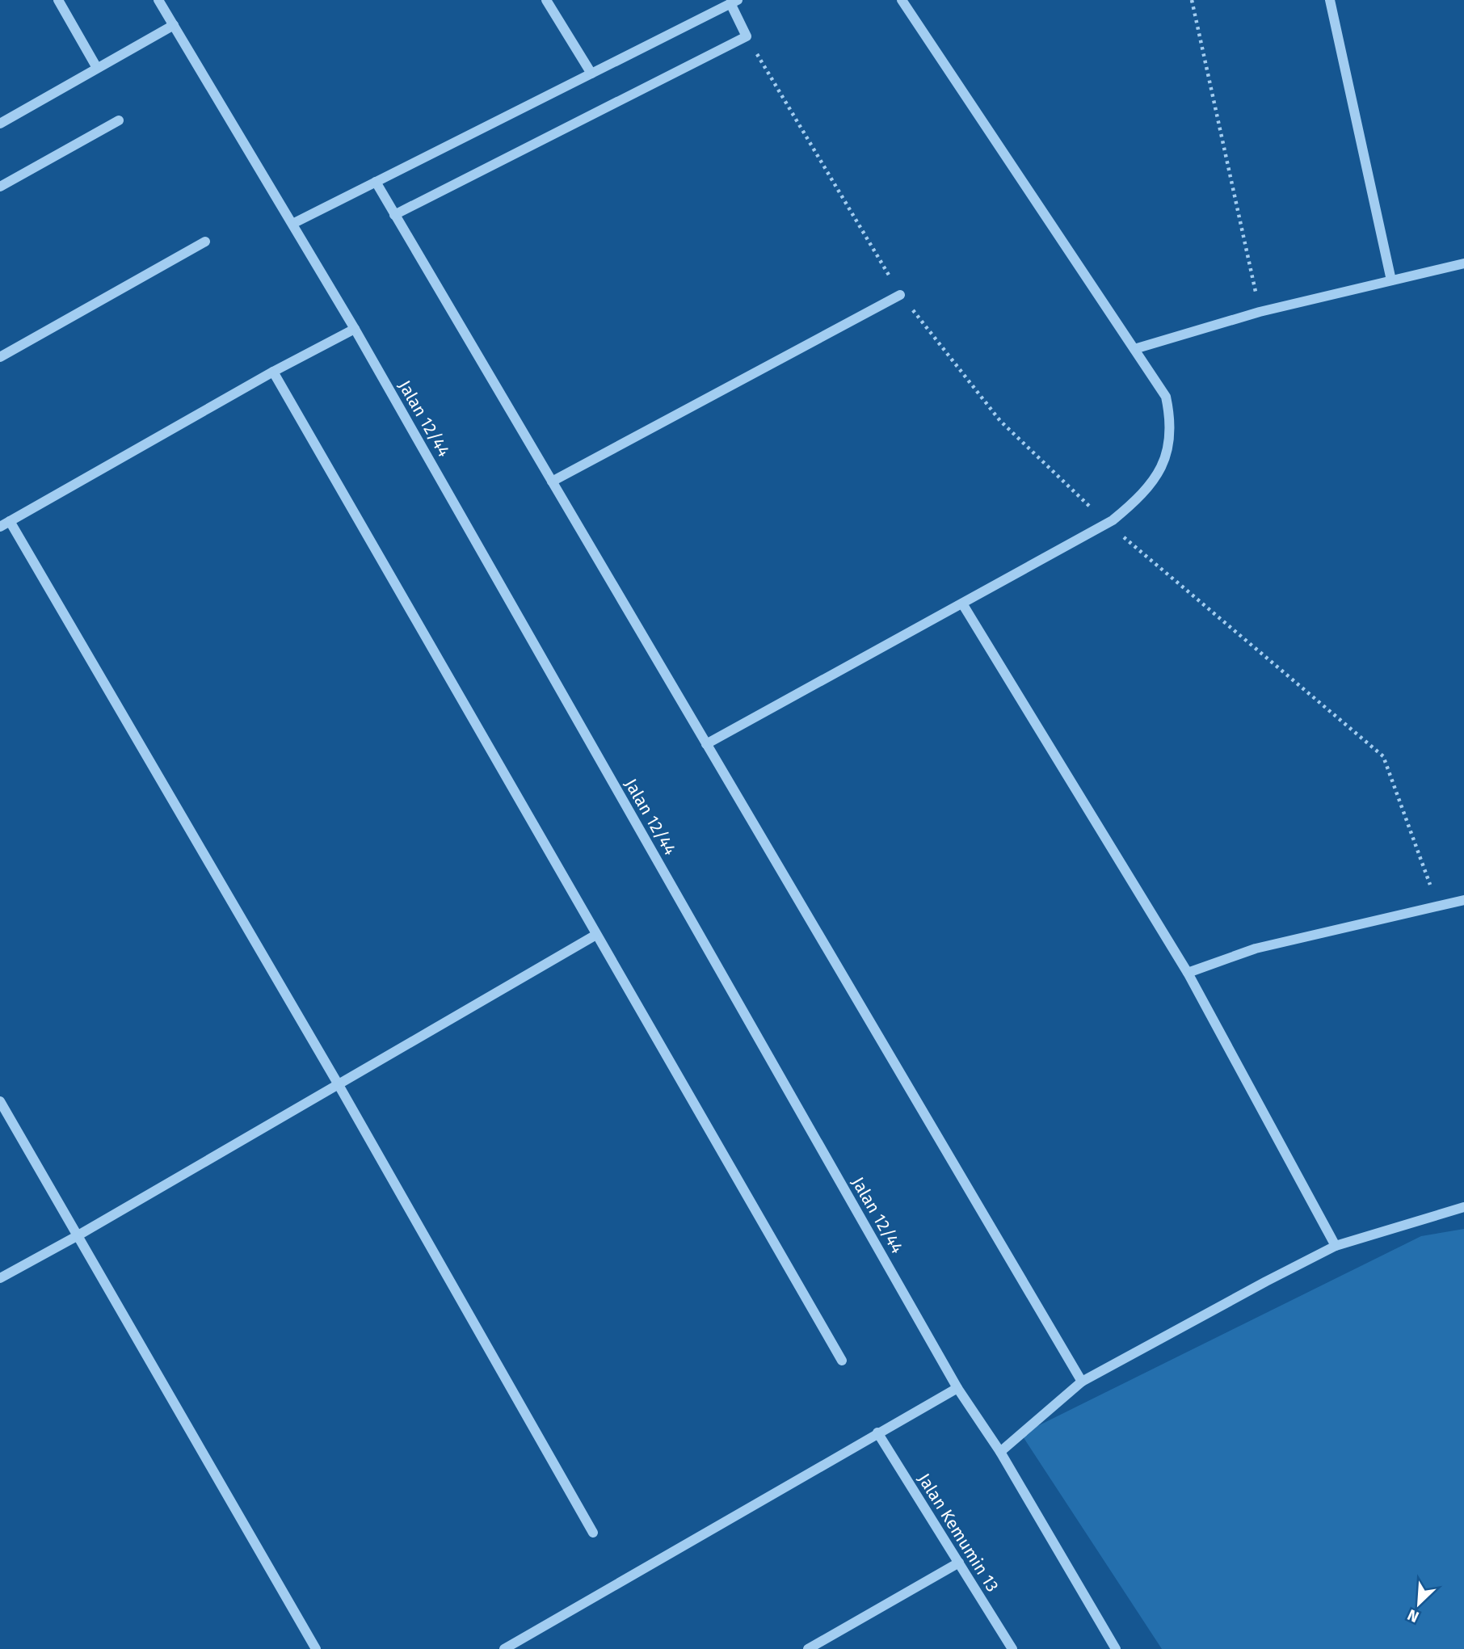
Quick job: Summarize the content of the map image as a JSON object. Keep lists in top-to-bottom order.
{
  "streets": {
    "street": ["Jalan 12/44", "Jalan Kemumin 13"]
  },
  "north": "bottom left"
}
